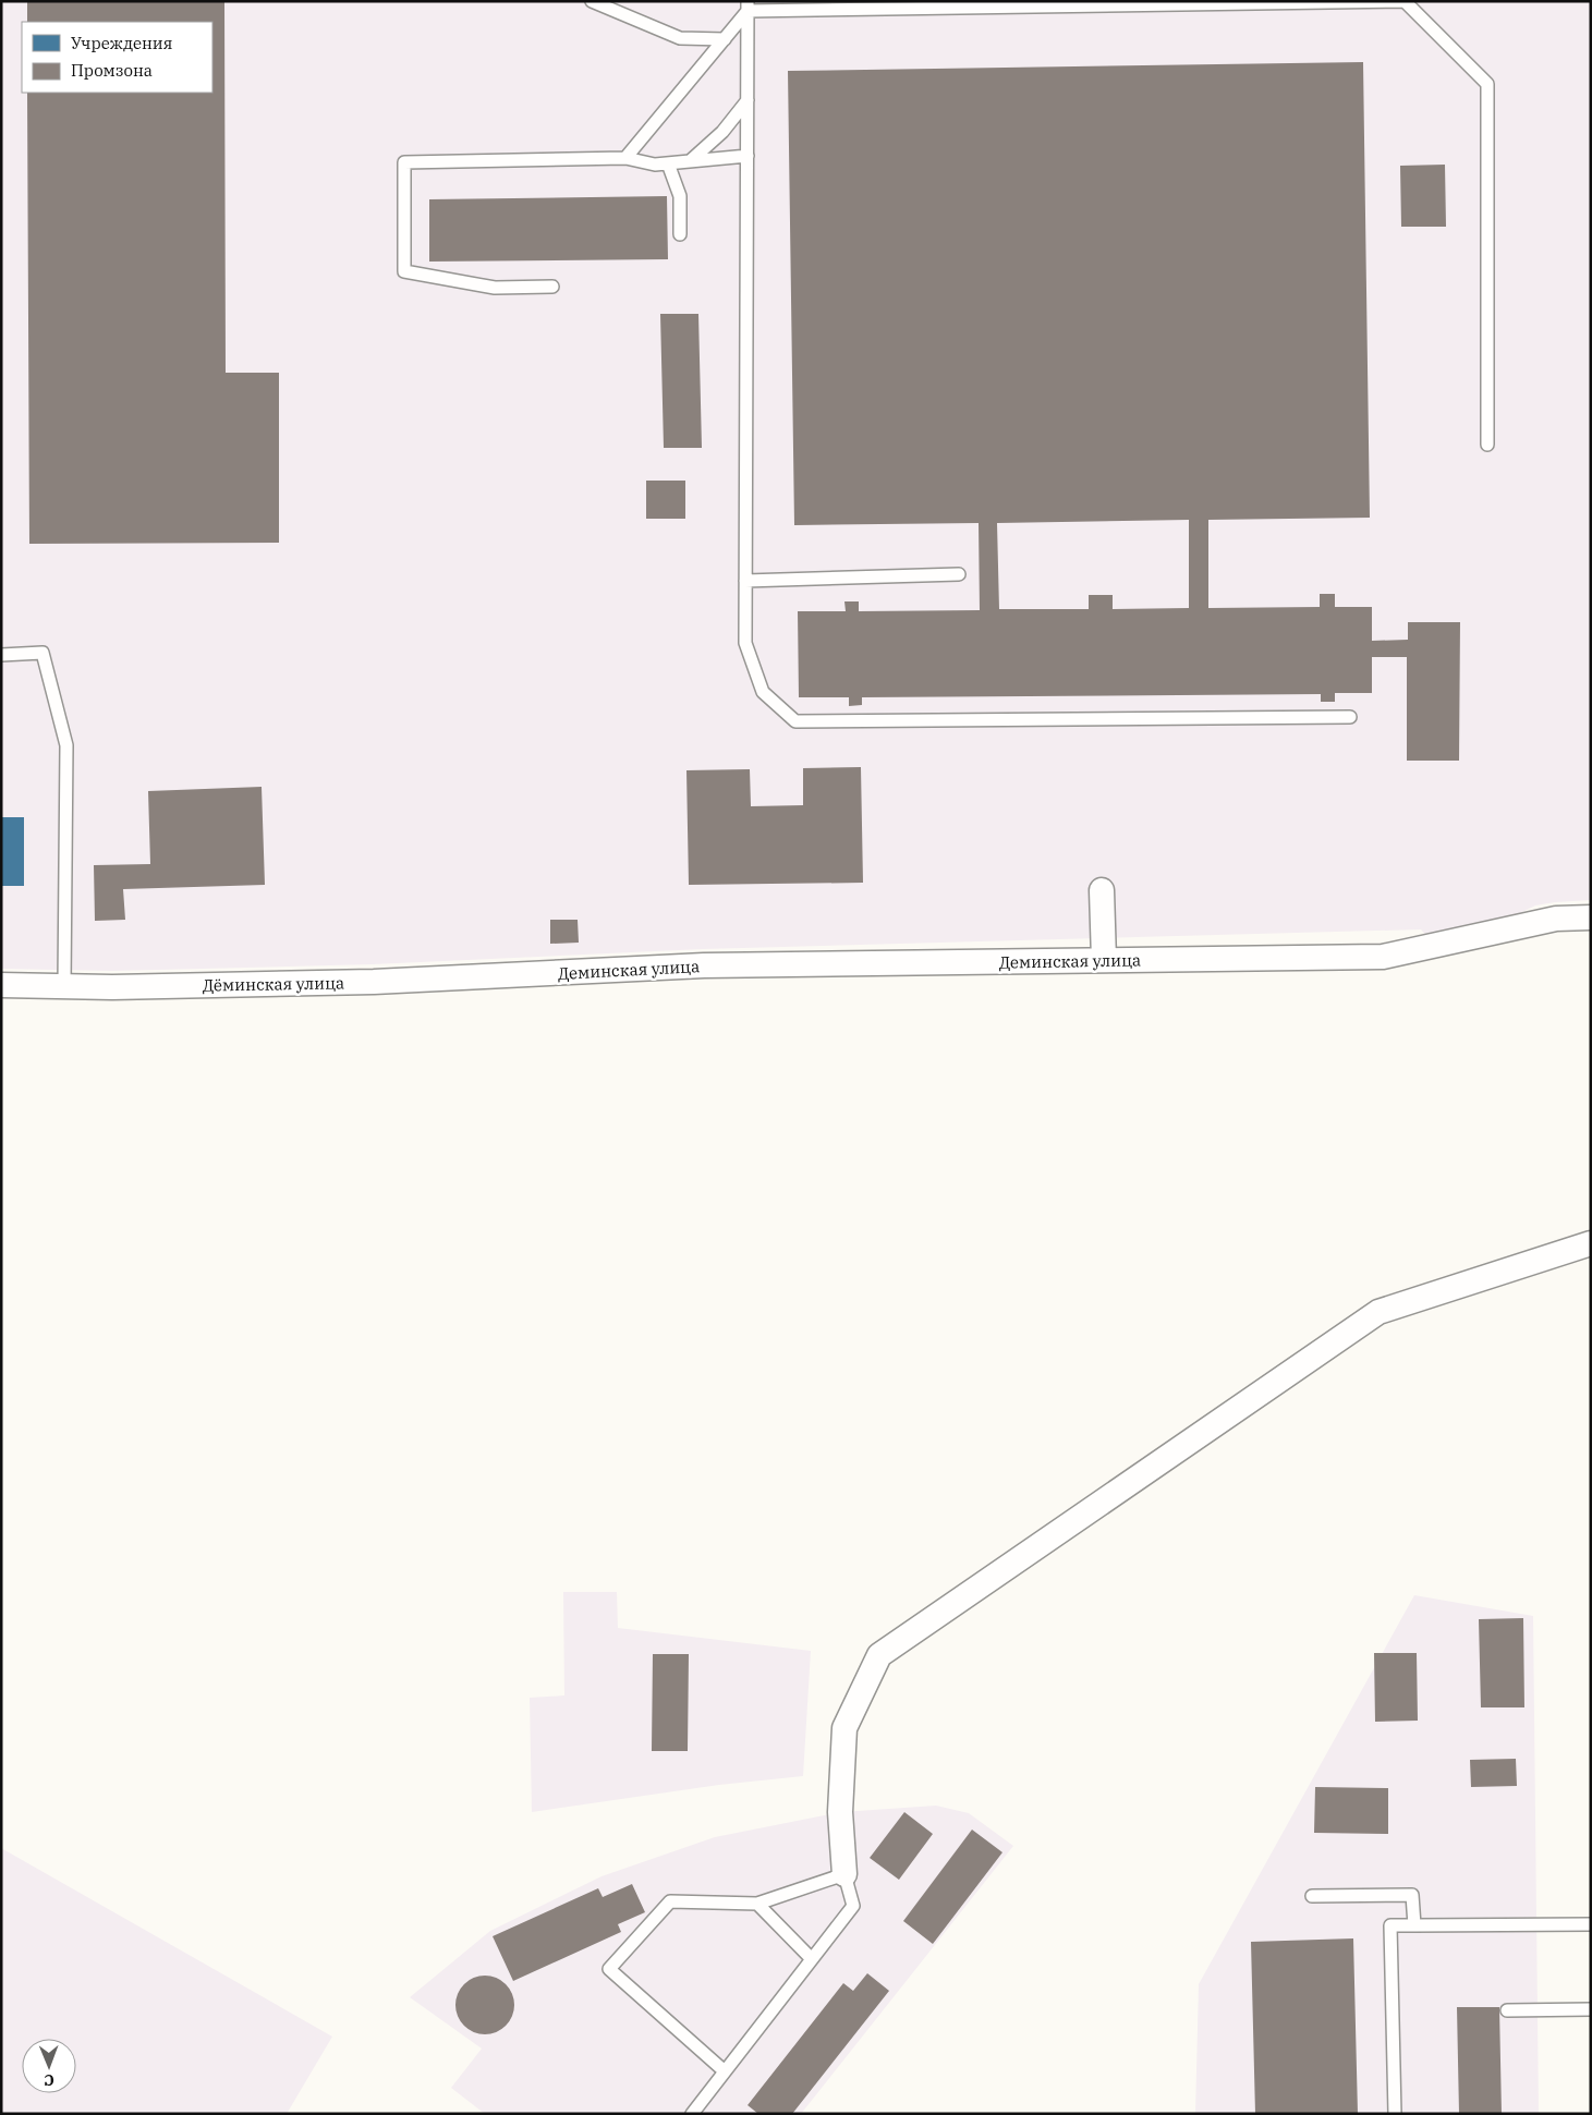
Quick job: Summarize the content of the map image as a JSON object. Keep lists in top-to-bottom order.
{
  "streets": {
    "street": ["Деминская улица", "Дёминская улица"]
  },
  "crossings": [
    ["Деминская улица", "Дёминская улица"]
  ],
  "legend": ["Учреждения", "Промзона"],
  "north": "bottom"
}
